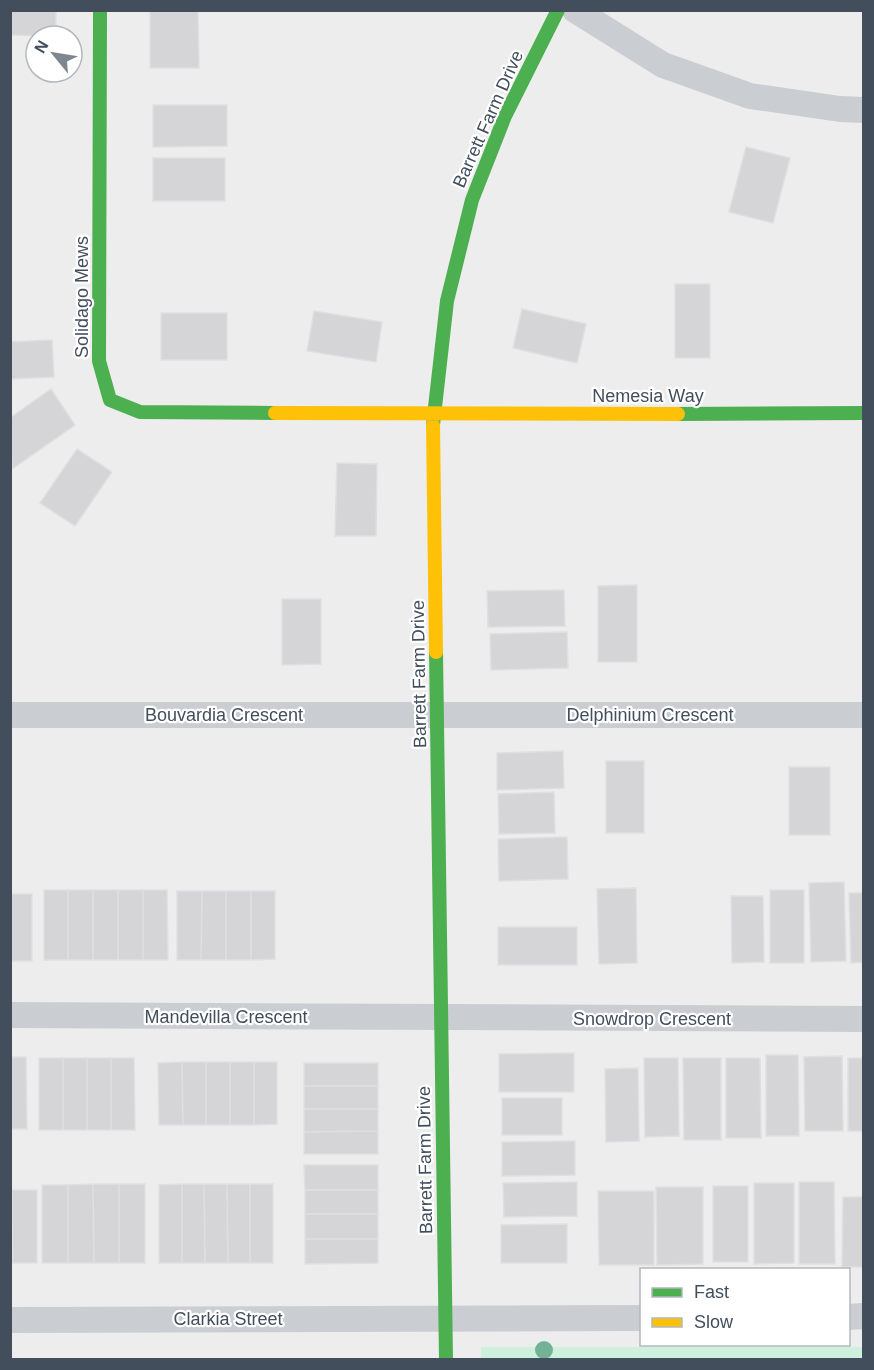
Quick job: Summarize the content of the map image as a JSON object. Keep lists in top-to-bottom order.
{
  "streets": {
    "street": [
      "Barrett Farm Drive",
      "Solidago Mews",
      "Nemesia Way",
      "Bouvardia Crescent",
      "Delphinium Crescent",
      "Mandevilla Crescent",
      "Snowdrop Crescent",
      "Clarkia Street"
    ]
  },
  "crossings": [
    ["Barrett Farm Drive", "Solidago Mews"],
    ["Barrett Farm Drive", "Nemesia Way"],
    ["Barrett Farm Drive", "Bouvardia Crescent"],
    ["Barrett Farm Drive", "Delphinium Crescent"],
    ["Barrett Farm Drive", "Mandevilla Crescent"],
    ["Barrett Farm Drive", "Snowdrop Crescent"],
    ["Barrett Farm Drive", "Clarkia Street"],
    ["Solidago Mews", "Nemesia Way"],
    ["Bouvardia Crescent", "Delphinium Crescent"],
    ["Mandevilla Crescent", "Snowdrop Crescent"]
  ],
  "legend": ["Fast", "Slow"],
  "north": "top left"
}
